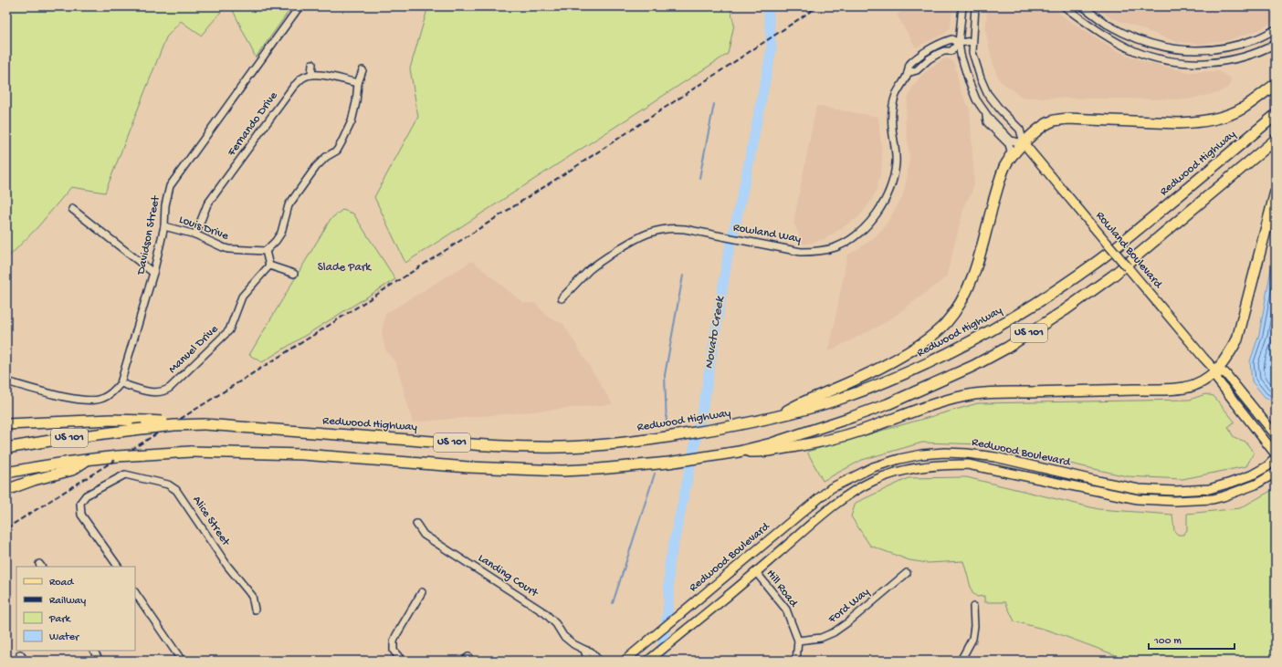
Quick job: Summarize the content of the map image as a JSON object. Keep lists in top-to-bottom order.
{
  "streets": {
    "highway": ["Redwood Highway", "US 101"],
    "main road": ["Rowland Boulevard", "Redwood Boulevard"],
    "street": [
      "Fernando Drive",
      "Louis Drive",
      "Rowland Way",
      "Davidson Street",
      "Manuel Drive",
      "Alice Street",
      "Landing Court",
      "Hill Road",
      "Ford Way"
    ]
  },
  "crossings": [
    ["Fernando Drive", "Louis Drive"],
    ["Louis Drive", "Davidson Street"],
    ["Rowland Way", "Rowland Boulevard"],
    ["Davidson Street", "Manuel Drive"],
    ["Redwood Boulevard", "Hill Road"],
    ["Hill Road", "Ford Way"]
  ],
  "water": ["Novato Creek"],
  "parks": ["Slade Park"],
  "legend": [
    "Road",
    "Railway",
    "Park",
    "Water"
  ],
  "scale_bar": "100 m"
}
